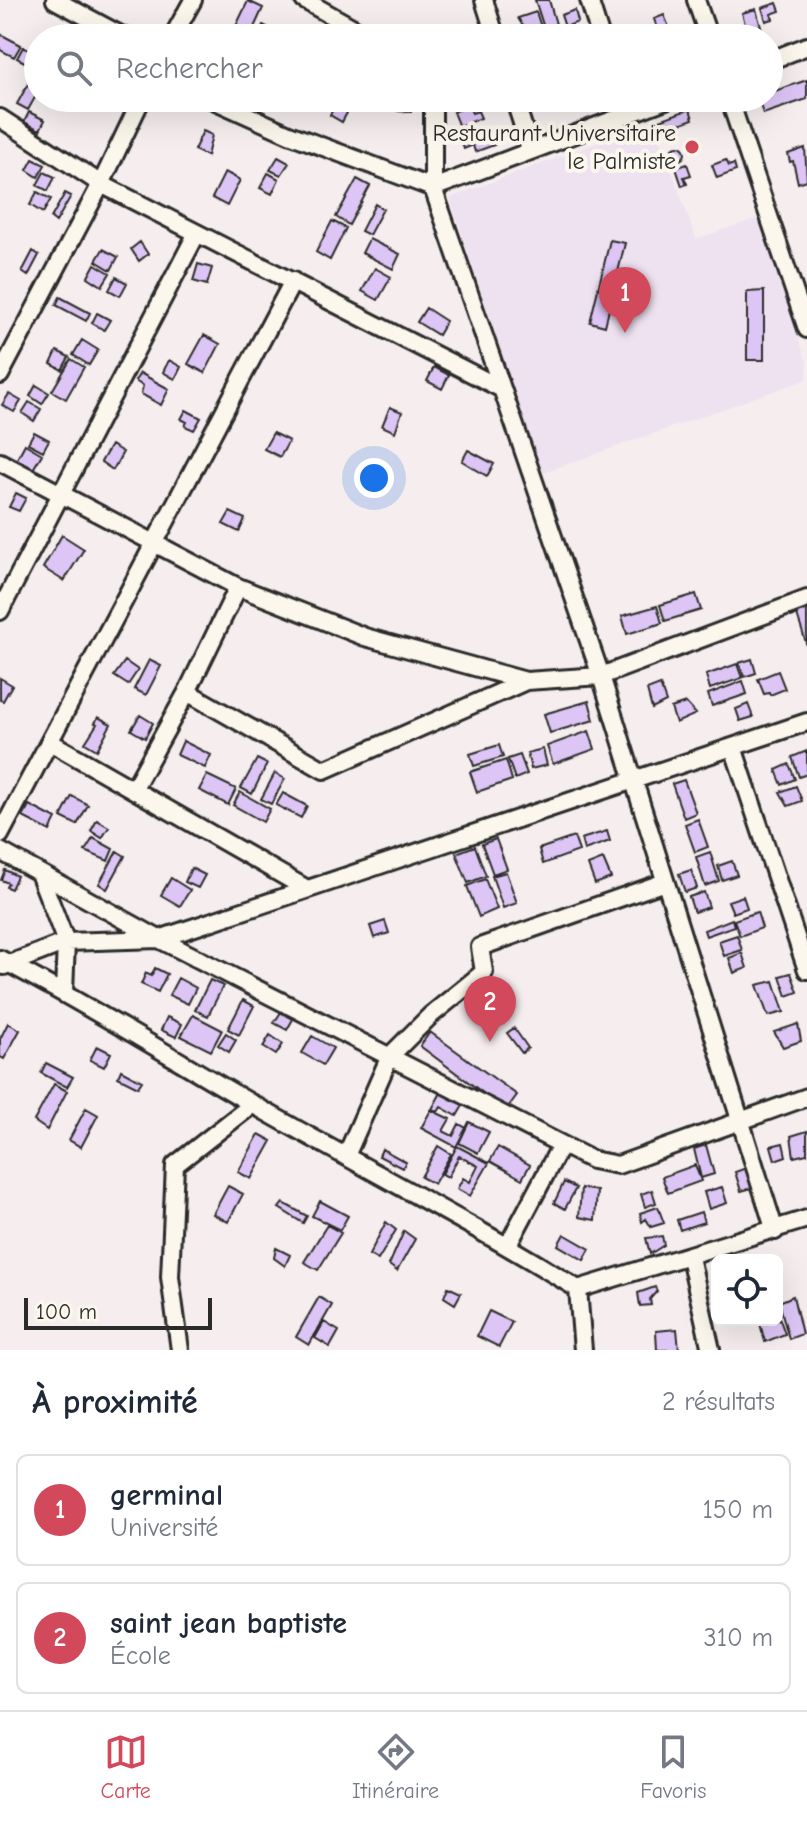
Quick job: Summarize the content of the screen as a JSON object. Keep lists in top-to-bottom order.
{
  "places": ["Restaurant Universitaire le Palmiste"],
  "scale_bar": "100 m",
  "page": {
    "search": "Rechercher",
    "pins": ["1", "2"],
    "scale": "100 m",
    "heading": ["À proximité", "2 résultats"],
    "list": [
      {
        "mark": "1",
        "name": "germinal",
        "note": "Université",
        "value": "150 m"
      },
      {
        "mark": "2",
        "name": "saint jean baptiste",
        "note": "École",
        "value": "310 m"
      }
    ],
    "nav": ["Carte", "Itinéraire", "Favoris"]
  }
}
